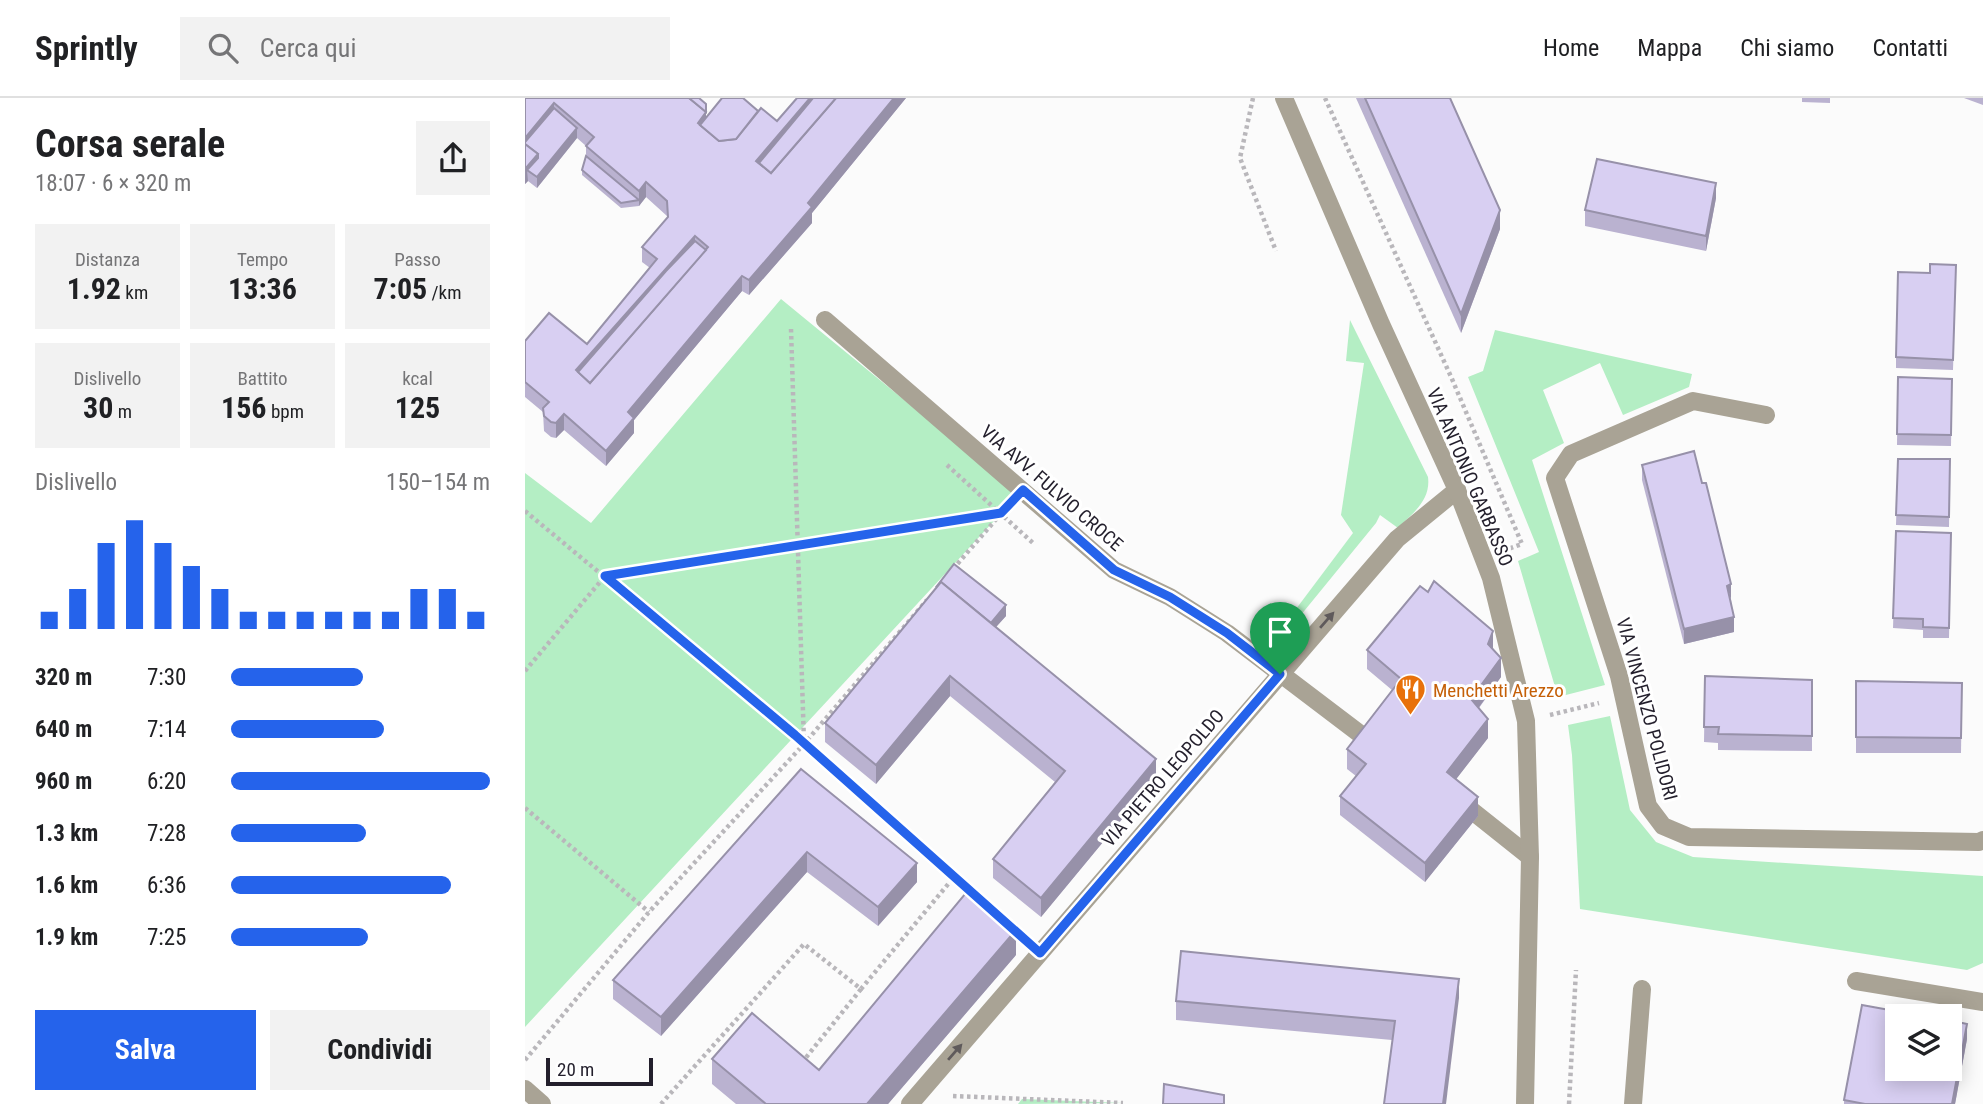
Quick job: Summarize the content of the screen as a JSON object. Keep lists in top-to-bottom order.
{
  "streets": {
    "street": [
      "VIA ANTONIO GARBASSO",
      "VIA AVV. FULVIO CROCE",
      "VIA VINCENZO POLIDORI",
      "VIA PIETRO LEOPOLDO"
    ]
  },
  "crossings": [
    ["VIA ANTONIO GARBASSO", "VIA PIETRO LEOPOLDO"],
    ["VIA AVV. FULVIO CROCE", "VIA PIETRO LEOPOLDO"]
  ],
  "one_way": ["VIA PIETRO LEOPOLDO"],
  "places": {
    "restaurant": ["Menchetti Arezzo"]
  },
  "scale_bar": "20 m",
  "page": {
    "header": "Sprintly",
    "search": "Cerca qui",
    "nav": [
      "Home",
      "Mappa",
      "Chi siamo",
      "Contatti"
    ],
    "heading": ["Corsa serale", "18:07 · 6 × 320 m"],
    "stats": [
      ["Distanza", "1.92 km"],
      ["Tempo", "13:36"],
      ["Passo", "7:05 /km"],
      ["Dislivello", "30 m"],
      ["Battito", "156 bpm"],
      ["kcal", "125"]
    ],
    "chart": ["Dislivello", "150–154 m"],
    "list": [
      {
        "name": "320 m",
        "note": "7:30"
      },
      {
        "name": "640 m",
        "note": "7:14"
      },
      {
        "name": "960 m",
        "note": "6:20"
      },
      {
        "name": "1.3 km",
        "note": "7:28"
      },
      {
        "name": "1.6 km",
        "note": "6:36"
      },
      {
        "name": "1.9 km",
        "note": "7:25"
      }
    ],
    "buttons": ["Salva", "Condividi"],
    "scale": "20 m"
  }
}
